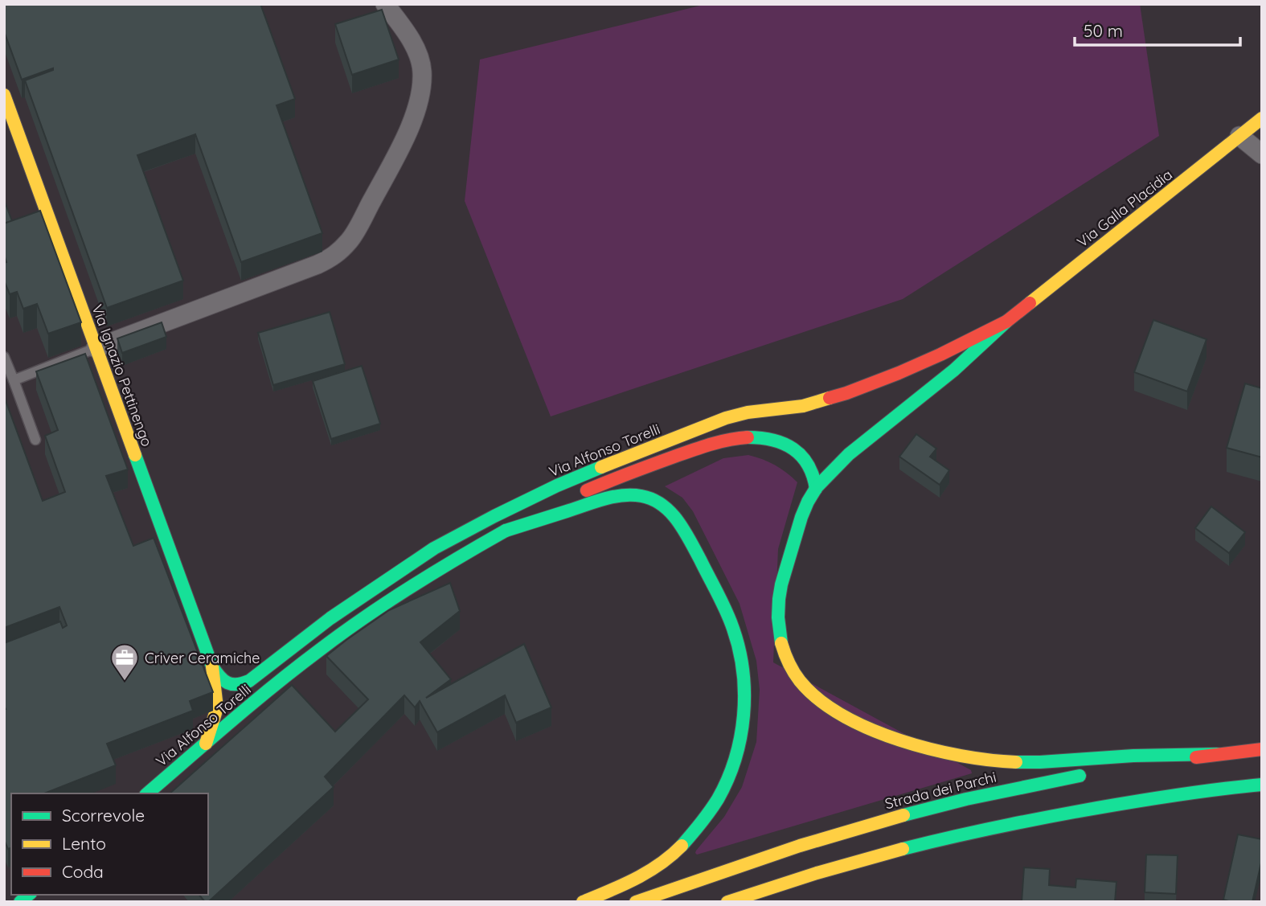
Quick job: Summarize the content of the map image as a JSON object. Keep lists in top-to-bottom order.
{
  "streets": {
    "main road": [
      "Via Galla Placidia",
      "Via Ignazio Pettinengo",
      "Via Alfonso Torelli",
      "Strada dei Parchi"
    ]
  },
  "crossings": [
    ["Via Galla Placidia", "Via Alfonso Torelli"],
    ["Via Ignazio Pettinengo", "Via Alfonso Torelli"]
  ],
  "places": {
    "office": ["Criver Ceramiche"]
  },
  "legend": ["Scorrevole", "Lento", "Coda"],
  "scale_bar": "50 m"
}
